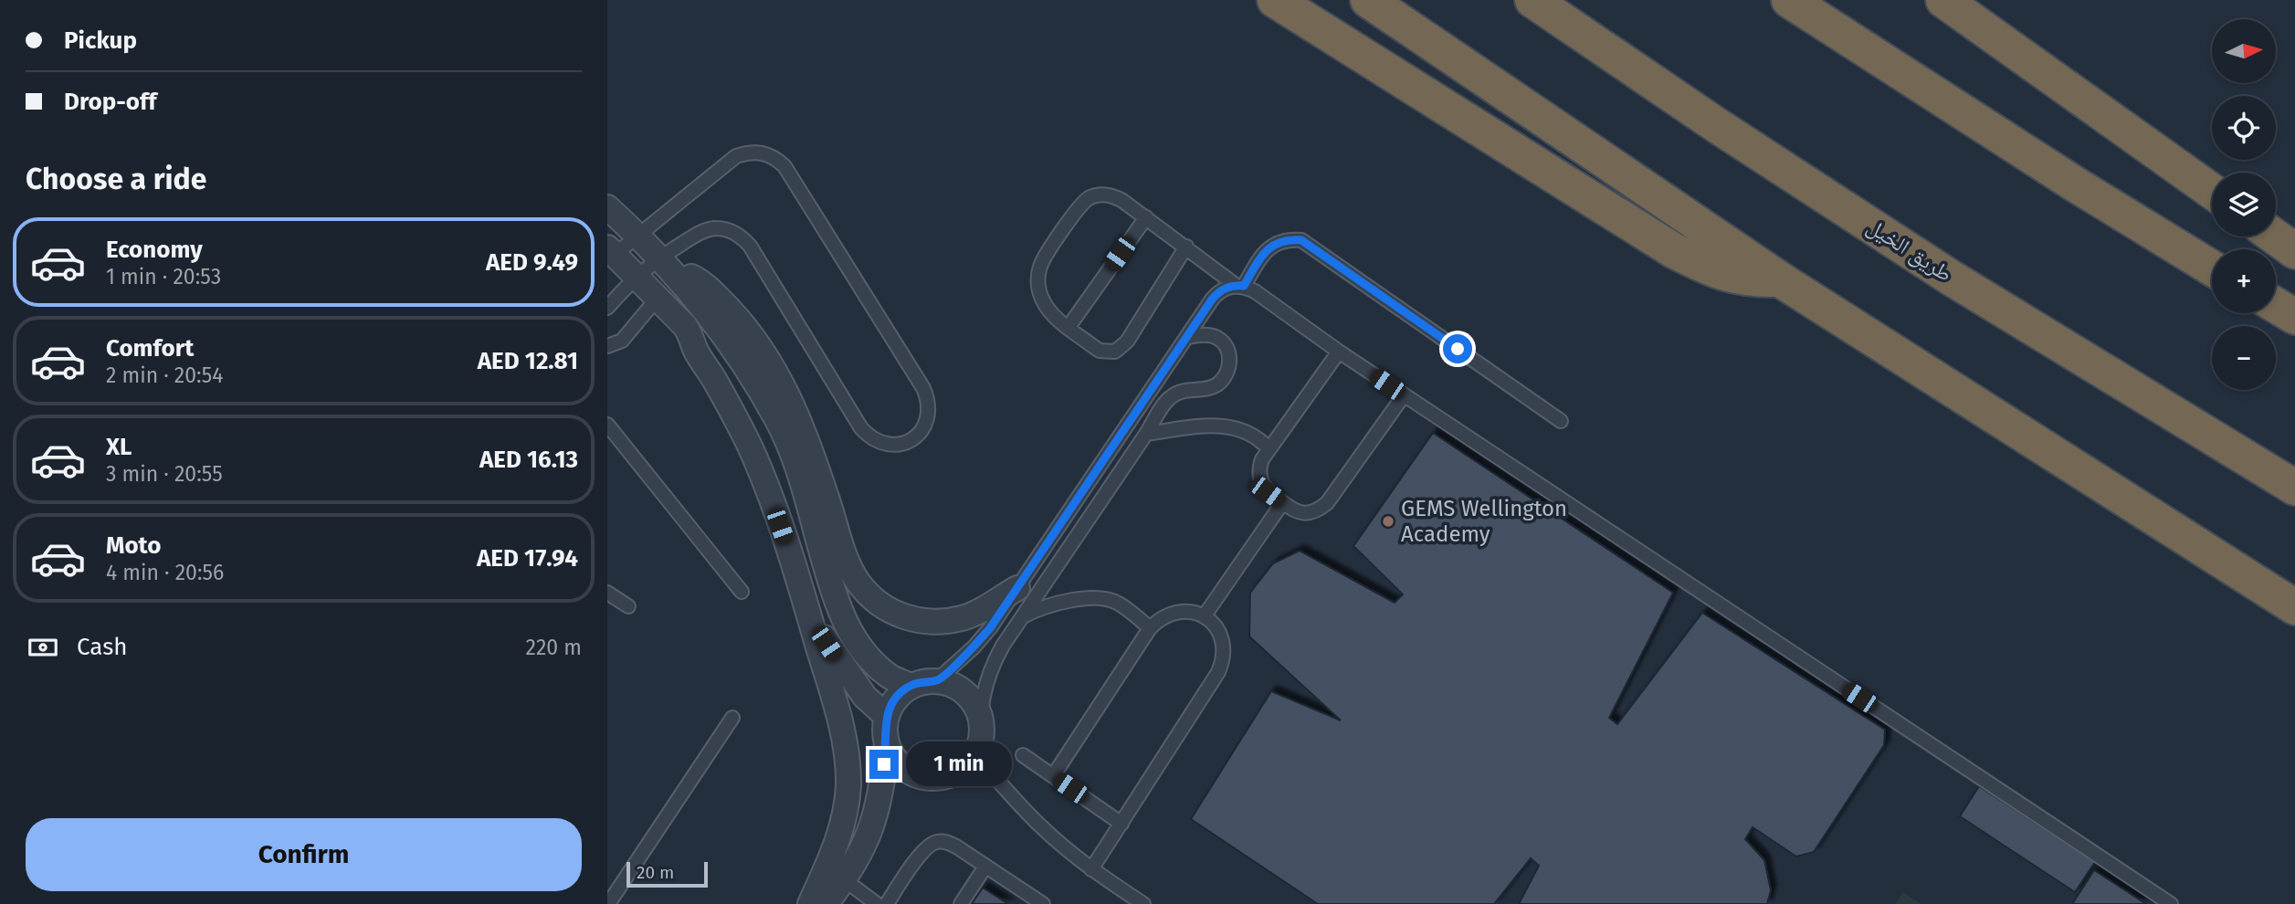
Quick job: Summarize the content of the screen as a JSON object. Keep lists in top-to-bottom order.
{
  "streets": {
    "highway": ["طريق الخيل"]
  },
  "places": ["GEMS Wellington Academy"],
  "scale_bar": "20 m",
  "north": "right",
  "page": {
    "banner": ["Pickup", "Drop-off"],
    "map_buttons": ["+", "−"],
    "heading": "Choose a ride",
    "list": [
      {
        "name": "Economy",
        "note": "1 min · 20:53",
        "value": "AED 9.49"
      },
      {
        "name": "Comfort",
        "note": "2 min · 20:54",
        "value": "AED 12.81"
      },
      {
        "name": "XL",
        "note": "3 min · 20:55",
        "value": "AED 16.13"
      },
      {
        "name": "Moto",
        "note": "4 min · 20:56",
        "value": "AED 17.94"
      }
    ],
    "pay": ["Cash", "220 m"],
    "bubble": "1 min",
    "buttons": "Confirm",
    "scale": "20 m"
  }
}
